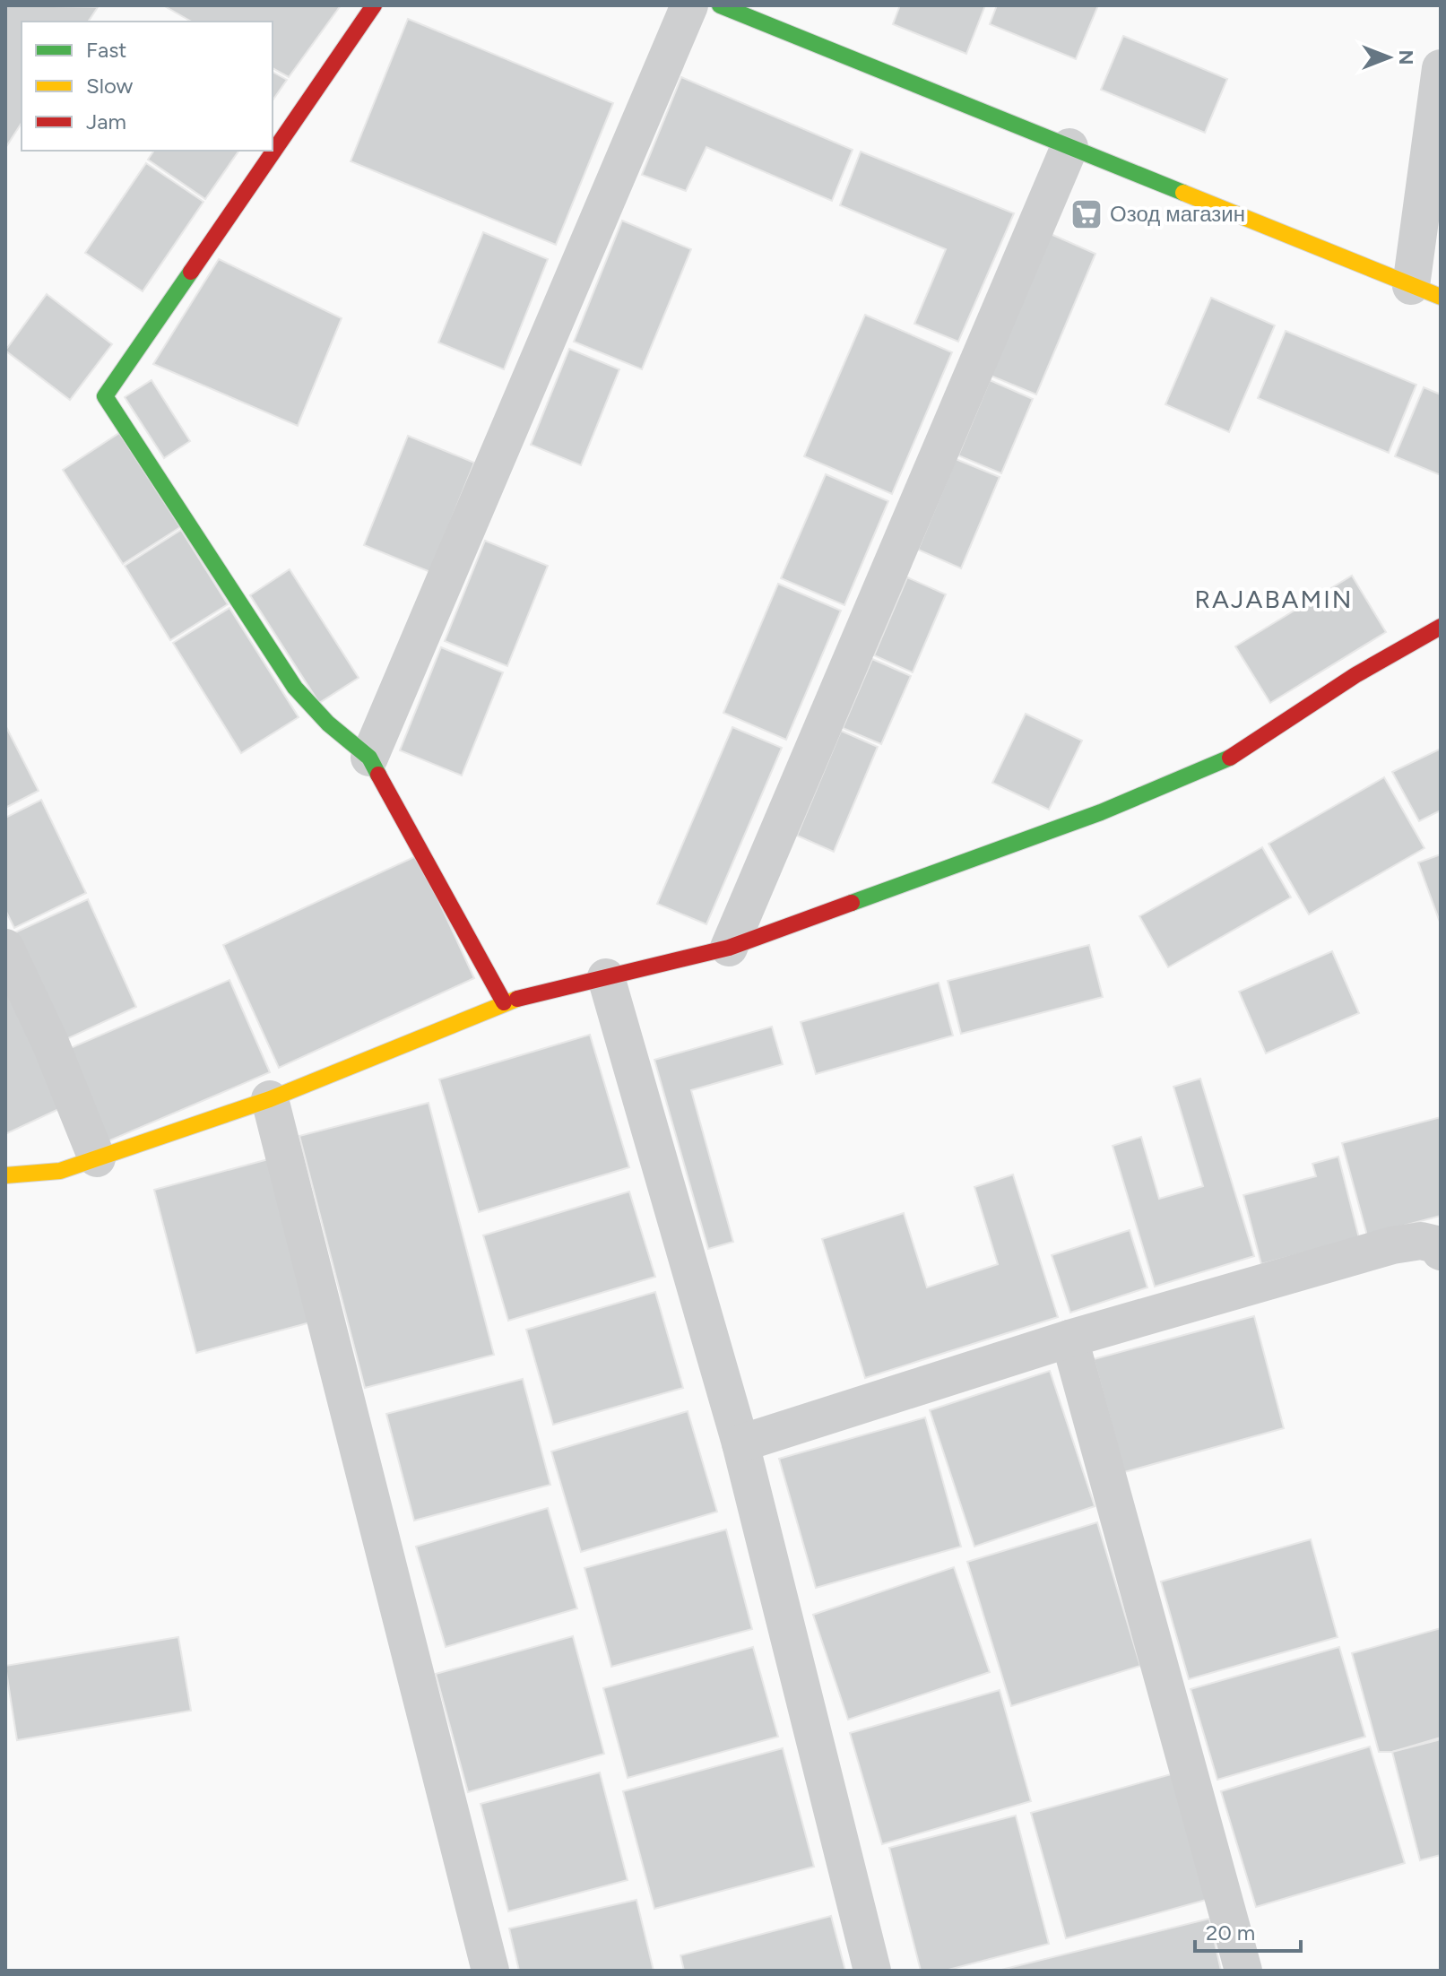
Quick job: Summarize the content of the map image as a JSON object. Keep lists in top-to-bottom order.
{
  "districts": ["RAJABAMIN"],
  "places": {
    "supermarket": ["Озод магазин"]
  },
  "legend": ["Fast", "Slow", "Jam"],
  "scale_bar": "20 m",
  "north": "right"
}
